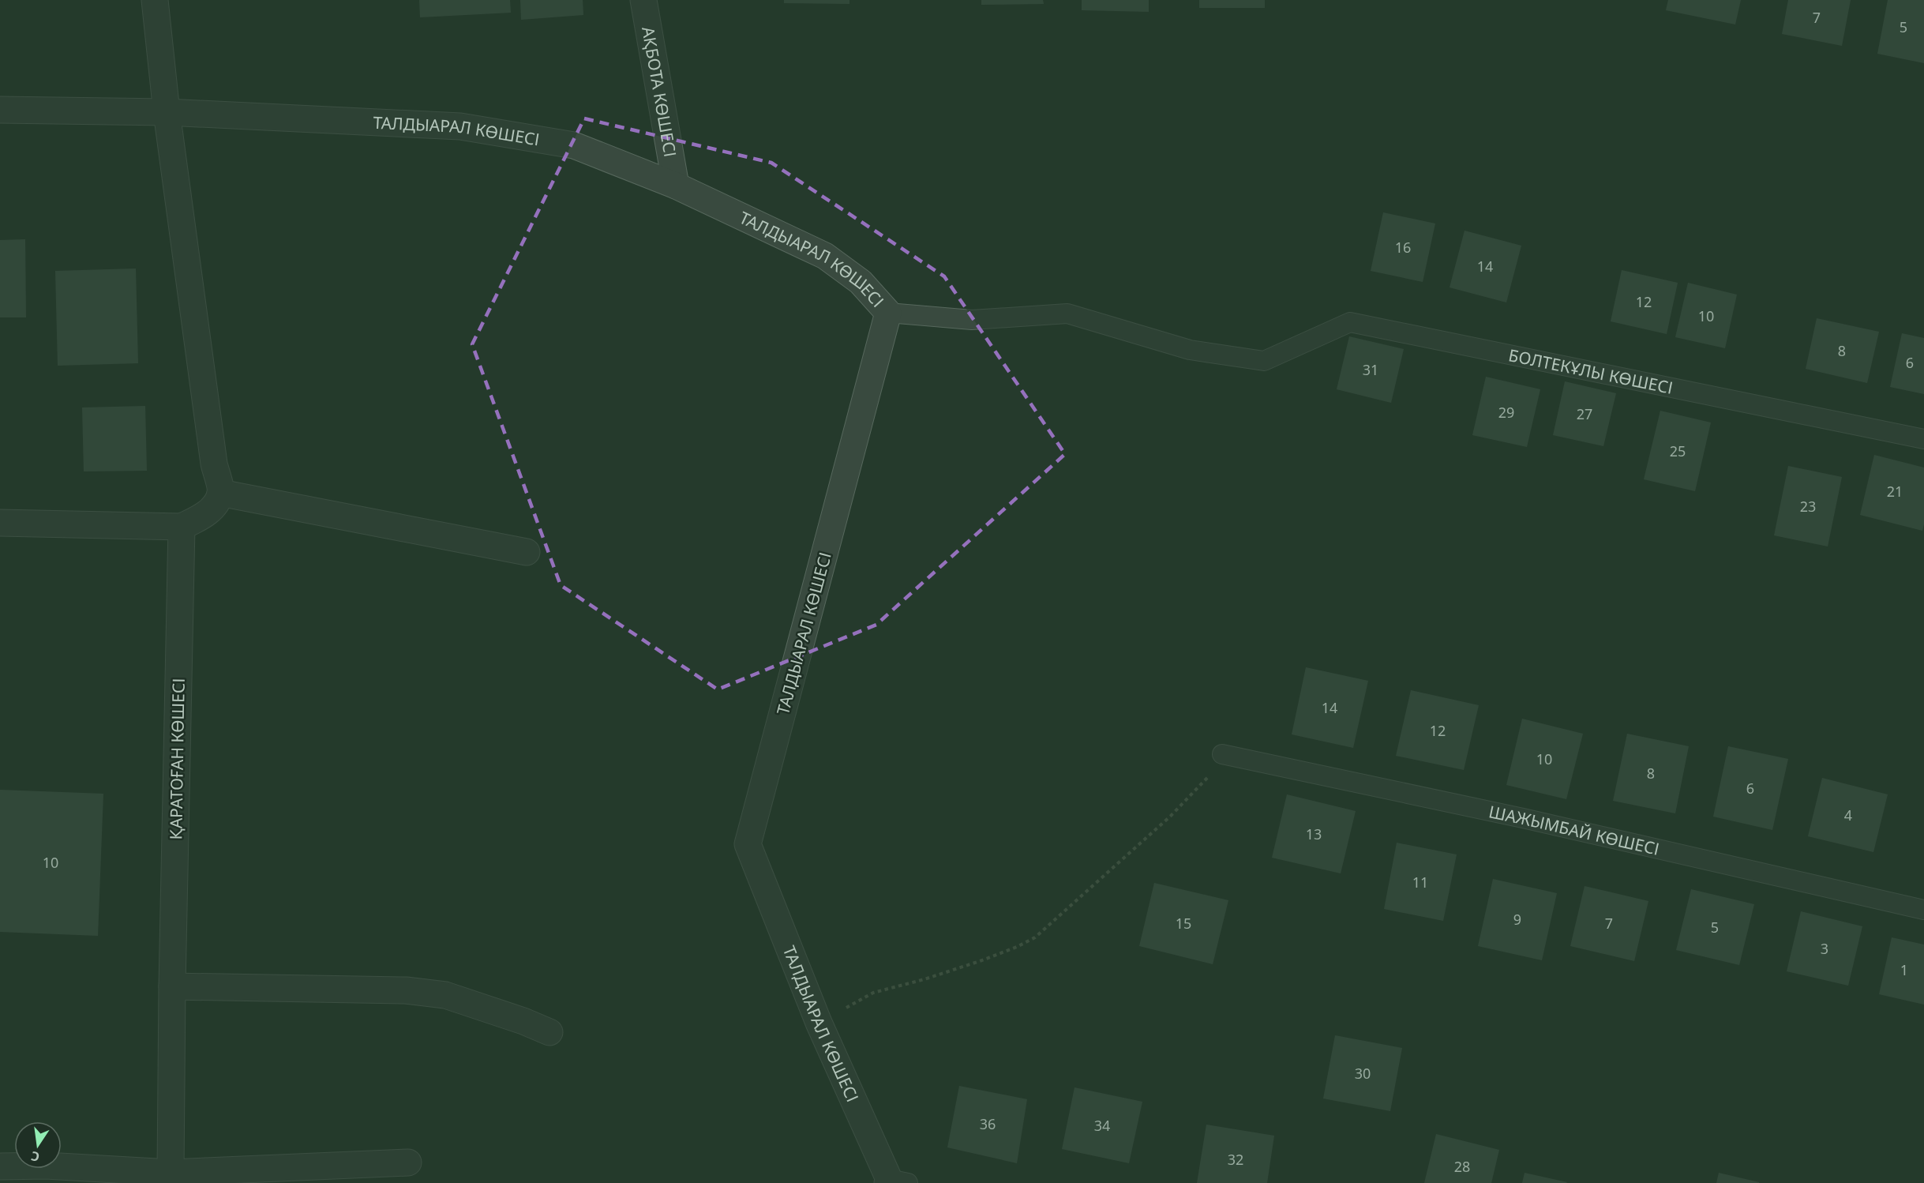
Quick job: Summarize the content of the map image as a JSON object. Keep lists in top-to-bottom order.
{
  "streets": {
    "street": ["АҚБОТА КӨШЕСІ", "ТАЛДЫАРАЛ КӨШЕСІ", "ҚАРАТОҒАН КӨШЕСІ"],
    "lane": ["БОЛТЕКҰЛЫ КӨШЕСІ", "ШАЖЫМБАЙ КӨШЕСІ"]
  },
  "crossings": [
    ["АҚБОТА КӨШЕСІ", "ТАЛДЫАРАЛ КӨШЕСІ"],
    ["ТАЛДЫАРАЛ КӨШЕСІ", "БОЛТЕКҰЛЫ КӨШЕСІ"]
  ],
  "house_numbers": [
    "7",
    "5",
    "16",
    "14",
    "12",
    "10",
    "8",
    "6",
    "31",
    "29",
    "27",
    "25",
    "21",
    "23",
    "14",
    "12",
    "10",
    "8",
    "6",
    "4",
    "13",
    "10",
    "11",
    "9",
    "15",
    "7",
    "5",
    "3",
    "1",
    "30",
    "36",
    "34",
    "32",
    "28"
  ],
  "north": "bottom"
}
